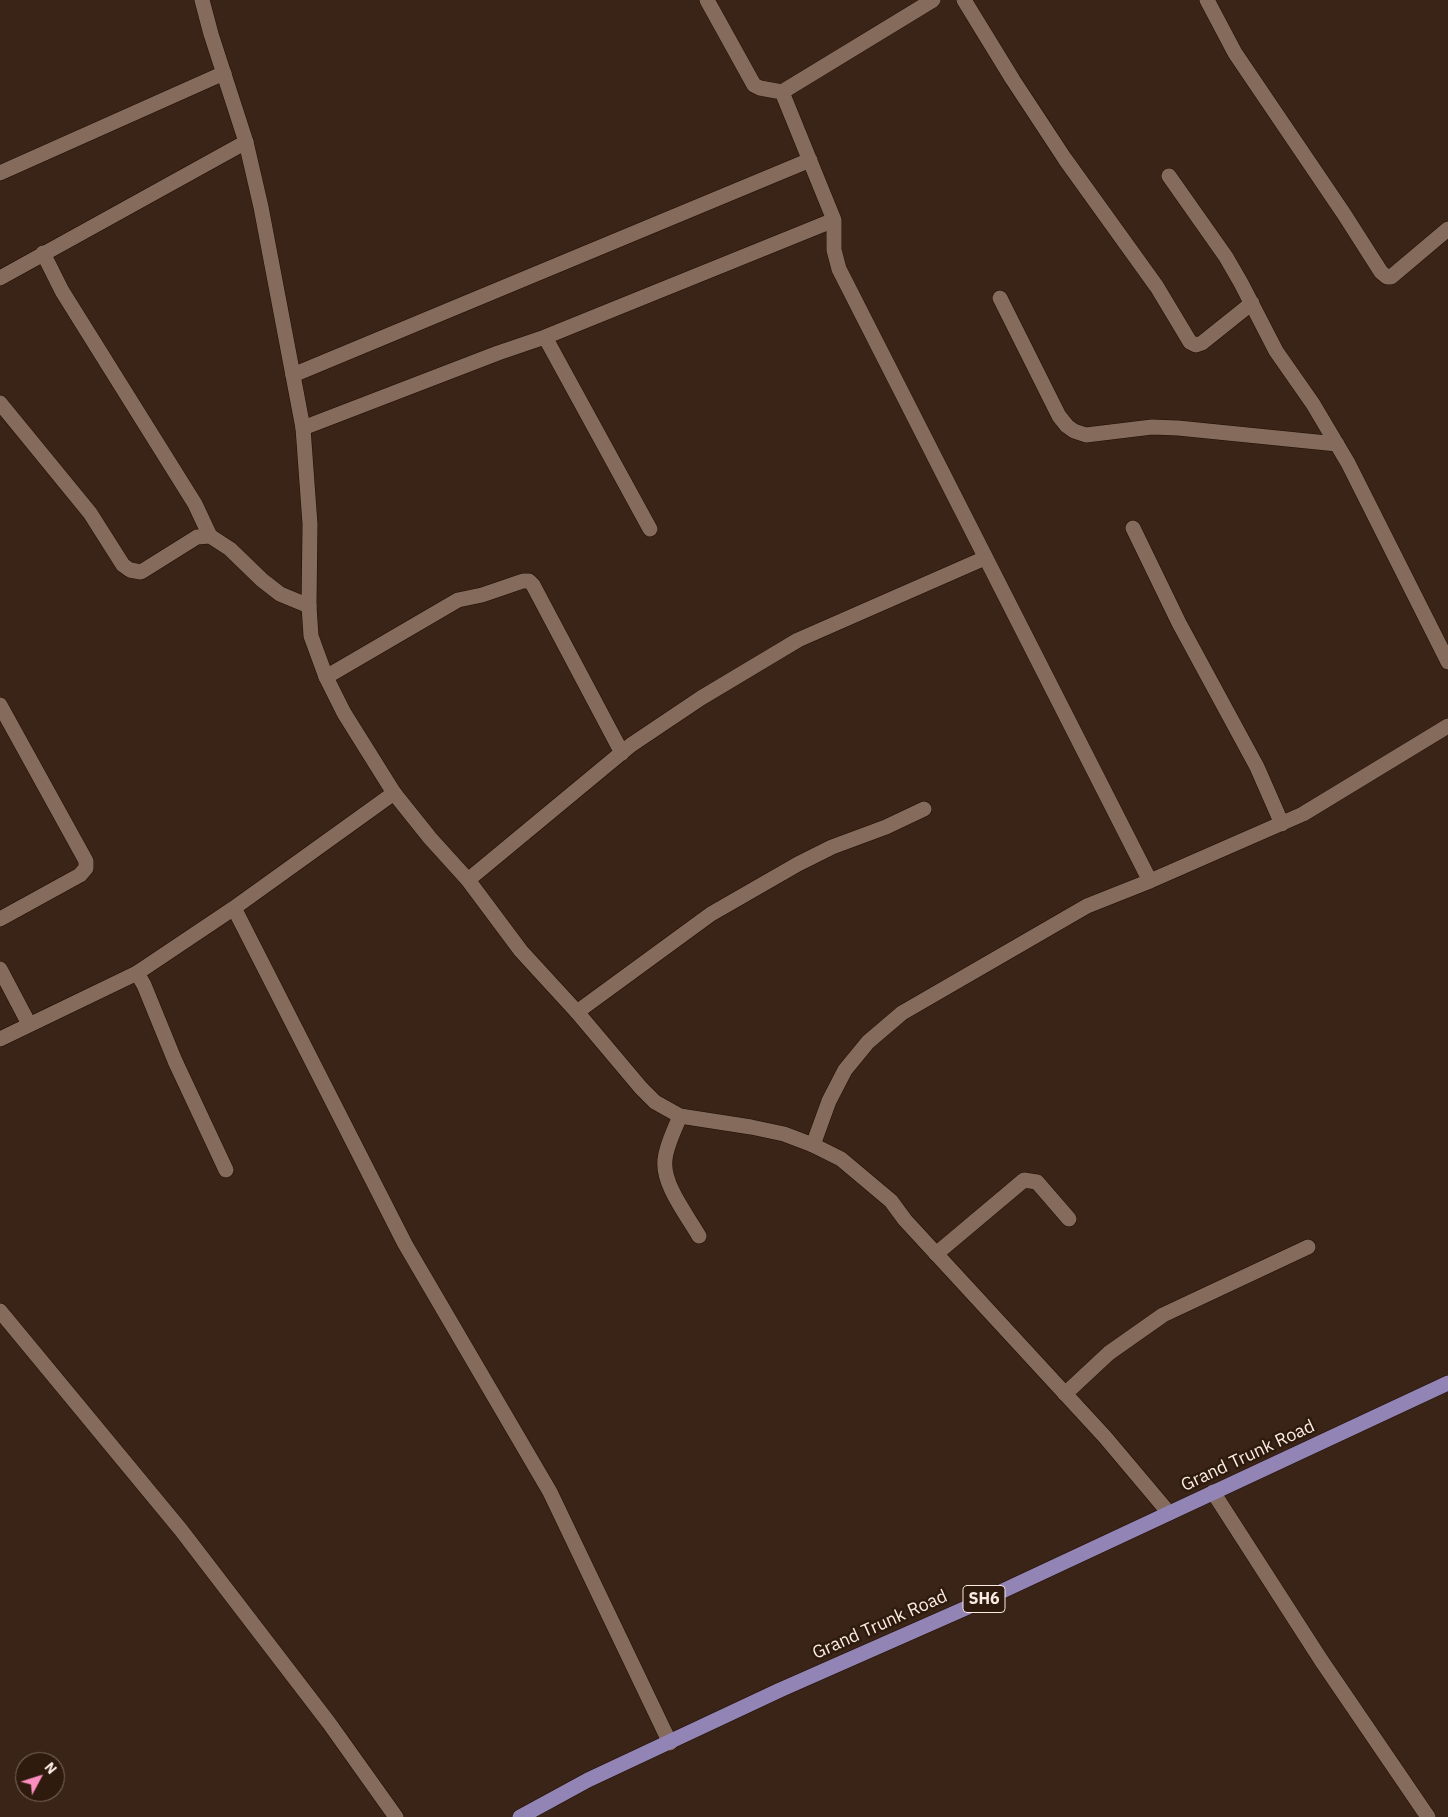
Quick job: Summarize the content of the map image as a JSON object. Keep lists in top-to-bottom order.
{
  "streets": {
    "main road": ["Grand Trunk Road", "SH6"]
  },
  "north": "top right"
}
